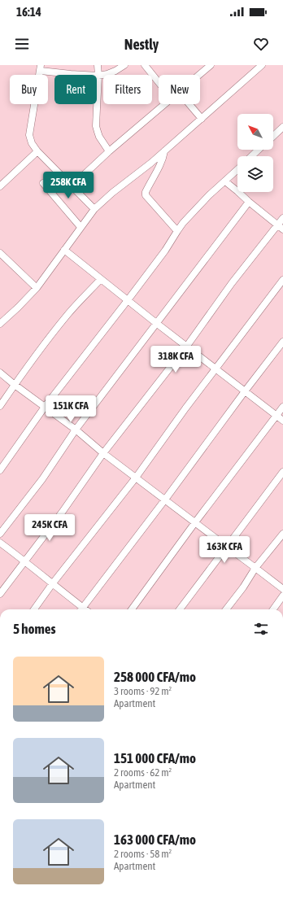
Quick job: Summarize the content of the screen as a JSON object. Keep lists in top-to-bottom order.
{
  "north": "top left",
  "page": {
    "status": "16:14",
    "header": "Nestly",
    "chip": [
      "Buy",
      "Rent",
      "Filters",
      "New"
    ],
    "price": [
      "258K CFA",
      "318K CFA",
      "151K CFA",
      "245K CFA",
      "163K CFA"
    ],
    "heading": "5 homes",
    "list": [
      {
        "name": "258 000 CFA/mo",
        "note": "3 rooms · 92 m² · Apartment"
      },
      {
        "name": "151 000 CFA/mo",
        "note": "2 rooms · 62 m² · Apartment"
      },
      {
        "name": "163 000 CFA/mo",
        "note": "2 rooms · 58 m² · Apartment"
      }
    ]
  }
}
